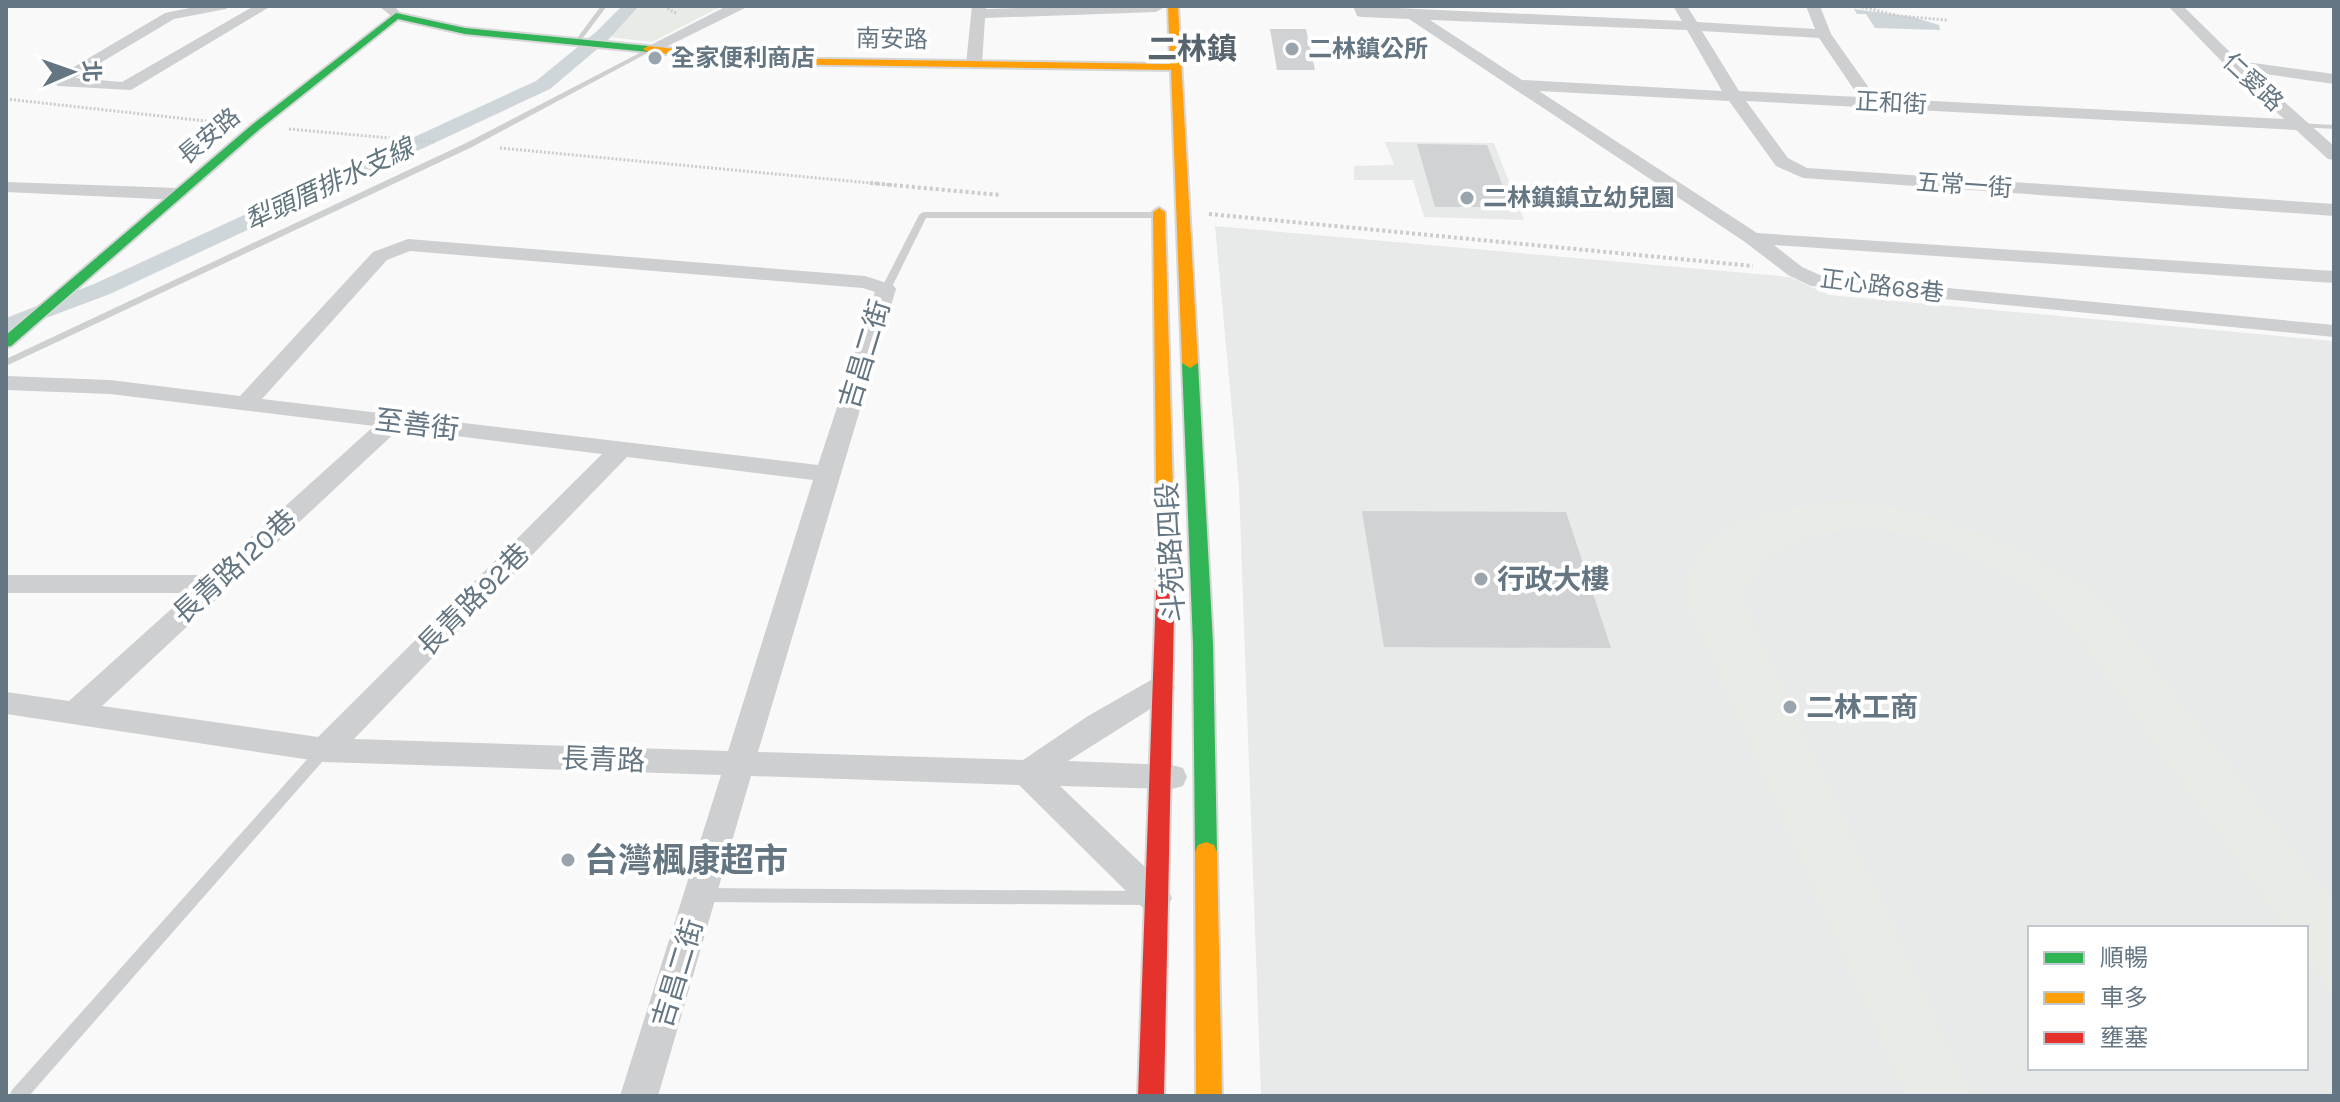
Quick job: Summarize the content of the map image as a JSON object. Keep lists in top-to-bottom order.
{
  "streets": {
    "main road": ["南安路", "長安路", "斗苑路四段"],
    "street": [
      "仁愛路",
      "正和街",
      "五常一街",
      "正心路68巷",
      "吉昌二街",
      "至善街",
      "長青路120巷",
      "長青路92巷",
      "長青路"
    ]
  },
  "crossings": [
    ["南安路", "斗苑路四段"],
    ["仁愛路", "正和街"],
    ["正和街", "五常一街"],
    ["正和街", "正心路68巷"],
    ["吉昌二街", "至善街"],
    ["吉昌二街", "長青路"],
    ["至善街", "長青路120巷"],
    ["至善街", "長青路92巷"],
    ["斗苑路四段", "長青路"],
    ["長青路120巷", "長青路"],
    ["長青路92巷", "長青路"]
  ],
  "districts": ["二林鎮"],
  "water": ["犁頭厝排水支線"],
  "places": [
    "二林鎮公所",
    "全家便利商店",
    "二林鎮鎮立幼兒園",
    "行政大樓",
    "二林工商",
    "台灣楓康超市"
  ],
  "legend": ["順暢", "車多", "壅塞"],
  "north": "right"
}
